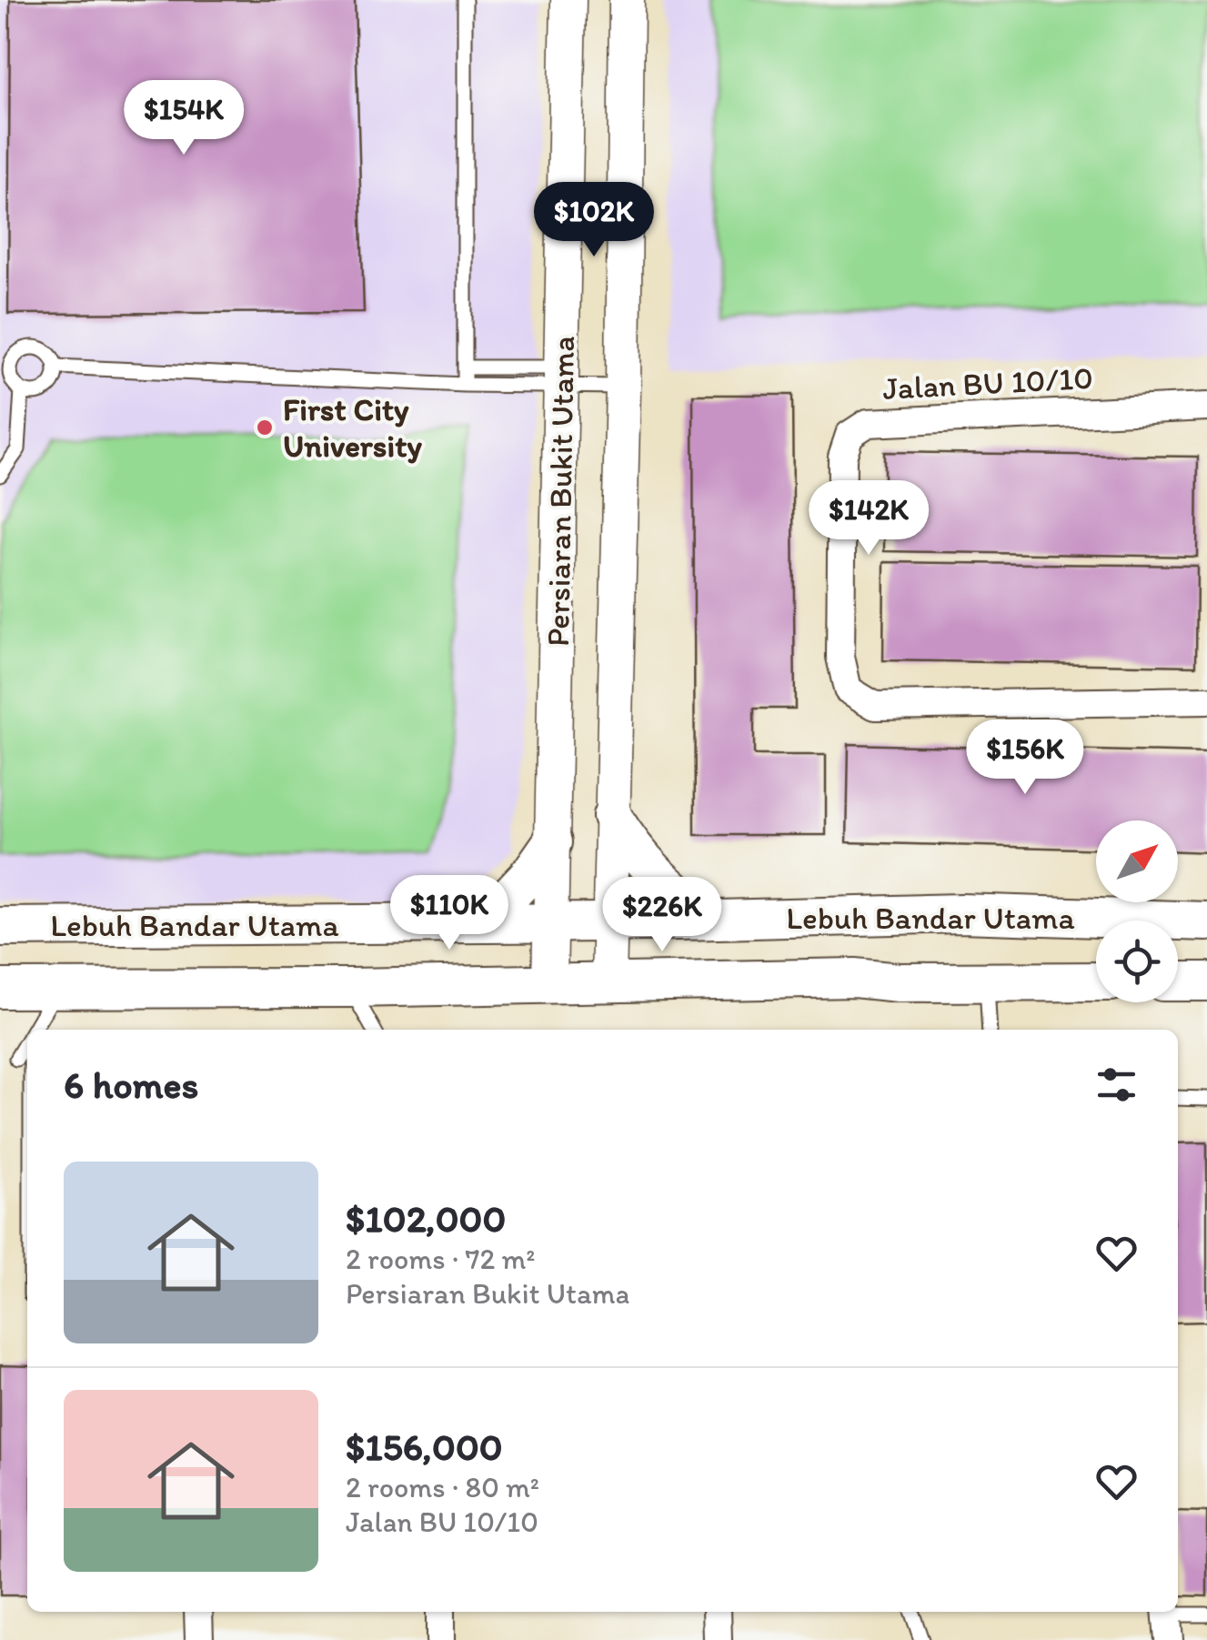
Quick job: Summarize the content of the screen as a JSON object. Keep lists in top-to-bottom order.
{
  "streets": {
    "main road": ["Lebuh Bandar Utama"],
    "street": ["Jalan BU 10/10", "Persiaran Bukit Utama"]
  },
  "crossings": [
    ["Persiaran Bukit Utama", "Lebuh Bandar Utama"]
  ],
  "places": ["First City University"],
  "north": "top right",
  "page": {
    "price": [
      "$154K",
      "$102K",
      "$142K",
      "$156K",
      "$110K",
      "$226K"
    ],
    "heading": "6 homes",
    "list": [
      {
        "name": "$102,000",
        "note": "2 rooms · 72 m² · Persiaran Bukit Utama"
      },
      {
        "name": "$156,000",
        "note": "2 rooms · 80 m² · Jalan BU 10/10"
      }
    ]
  }
}
